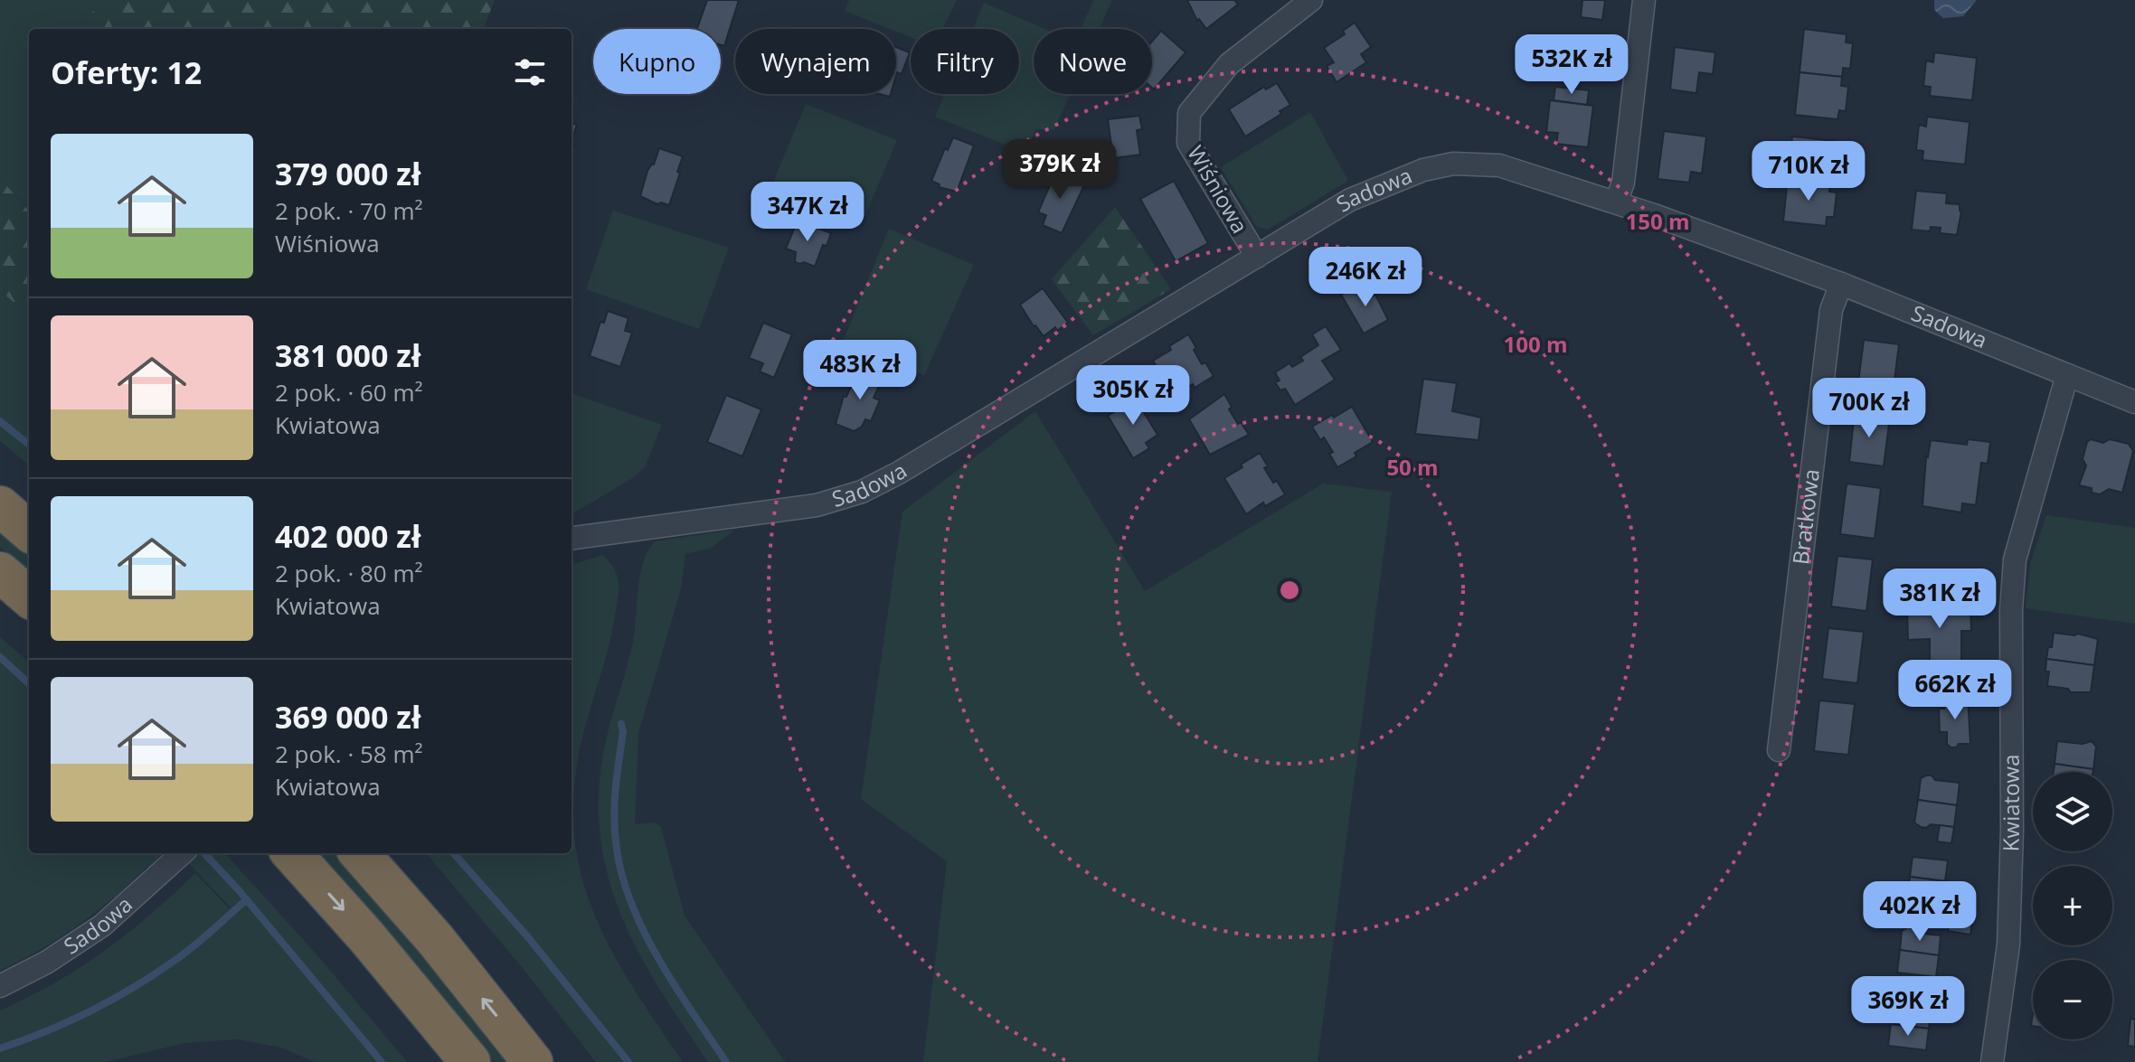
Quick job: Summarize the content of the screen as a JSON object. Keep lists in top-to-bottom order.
{
  "streets": {
    "street": [
      "Wiśniowa",
      "Sadowa",
      "Bratkowa",
      "Kwiatowa"
    ]
  },
  "crossings": [
    ["Wiśniowa", "Sadowa"],
    ["Sadowa", "Bratkowa"],
    ["Sadowa", "Kwiatowa"]
  ],
  "page": {
    "chip": [
      "Kupno",
      "Wynajem",
      "Filtry",
      "Nowe"
    ],
    "heading": "Oferty: 12",
    "price": [
      "532K zł",
      "379K zł",
      "710K zł",
      "347K zł",
      "246K zł",
      "483K zł",
      "305K zł",
      "700K zł",
      "381K zł",
      "662K zł",
      "402K zł",
      "369K zł"
    ],
    "list": [
      {
        "name": "379 000 zł",
        "note": "2 pok. · 70 m² · Wiśniowa"
      },
      {
        "name": "381 000 zł",
        "note": "2 pok. · 60 m² · Kwiatowa"
      },
      {
        "name": "402 000 zł",
        "note": "2 pok. · 80 m² · Kwiatowa"
      },
      {
        "name": "369 000 zł",
        "note": "2 pok. · 58 m² · Kwiatowa"
      }
    ],
    "map_buttons": ["+", "−"]
  },
  "rings": ["150 m", "100 m", "50 m"]
}
